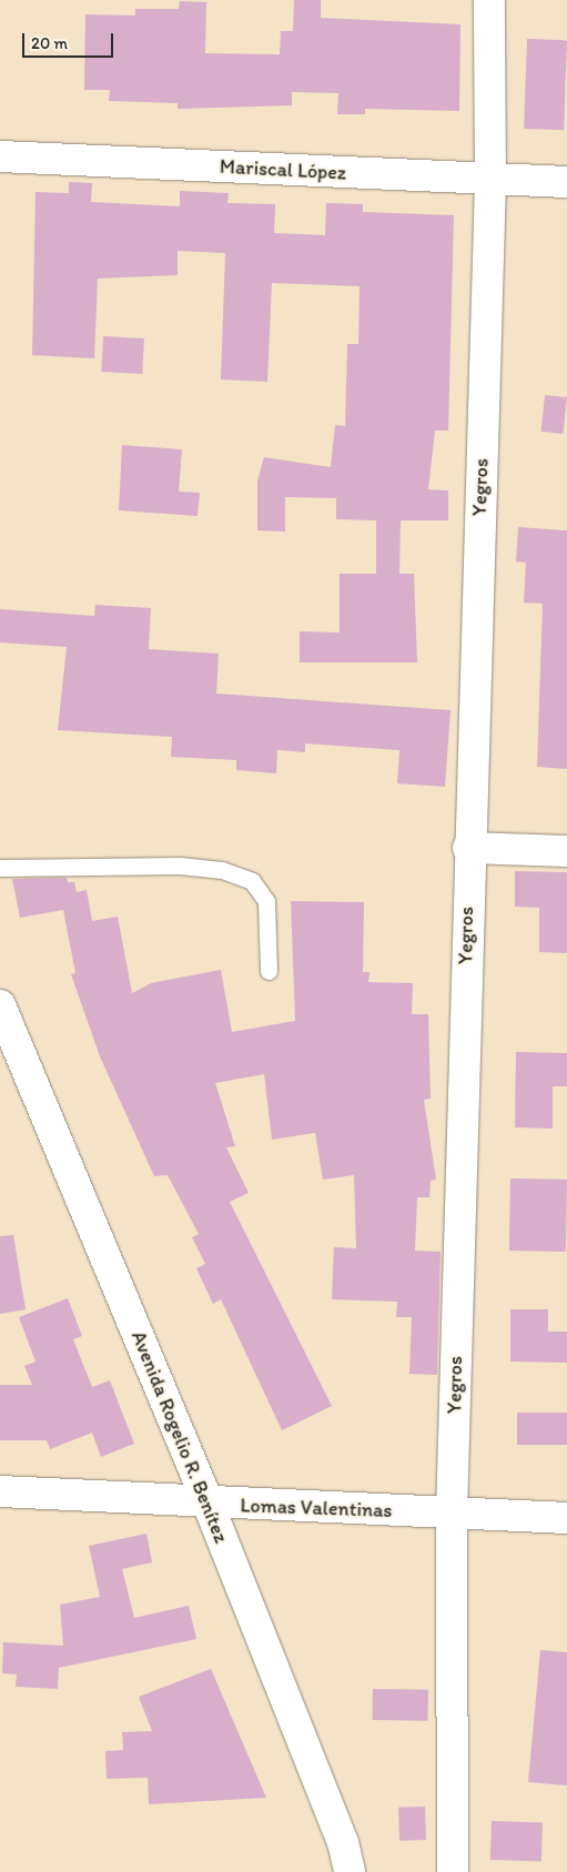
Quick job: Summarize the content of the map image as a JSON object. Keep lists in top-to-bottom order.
{
  "streets": {
    "street": [
      "Mariscal López",
      "Yegros",
      "Avenida Rogelio R. Benítez",
      "Lomas Valentinas"
    ]
  },
  "crossings": [
    ["Mariscal López", "Yegros"],
    ["Yegros", "Lomas Valentinas"],
    ["Avenida Rogelio R. Benítez", "Lomas Valentinas"]
  ],
  "scale_bar": "20 m"
}
